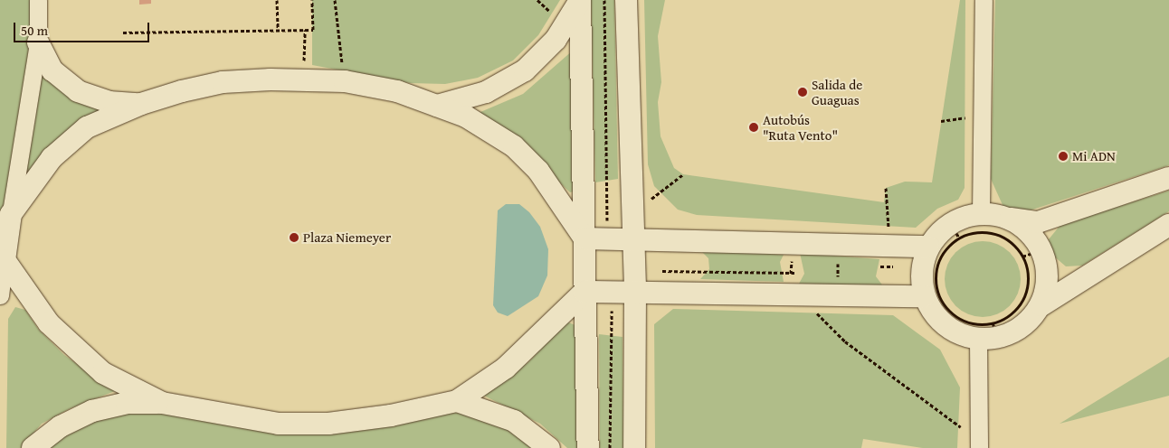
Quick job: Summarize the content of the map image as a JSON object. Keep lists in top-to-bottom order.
{
  "places": [
    "Salida de Guaguas",
    "Autobús \"Ruta Vento\"",
    "Mi ADN",
    "Plaza Niemeyer"
  ],
  "scale_bar": "50 m"
}
